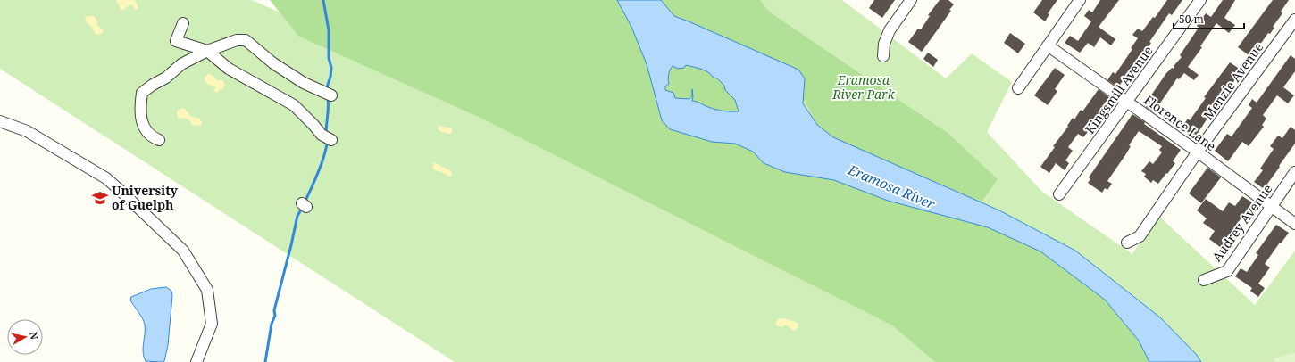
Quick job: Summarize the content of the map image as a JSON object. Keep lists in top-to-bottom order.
{
  "streets": {
    "street": [
      "Menzie Avenue",
      "Kingsmill Avenue",
      "Florence Lane",
      "Audrey Avenue"
    ]
  },
  "crossings": [
    ["Menzie Avenue", "Florence Lane"],
    ["Kingsmill Avenue", "Florence Lane"],
    ["Florence Lane", "Audrey Avenue"]
  ],
  "water": ["Eramosa River"],
  "parks": ["Eramosa River Park"],
  "places": {
    "school or university": ["University of Guelph"]
  },
  "scale_bar": "50 m",
  "north": "right"
}
